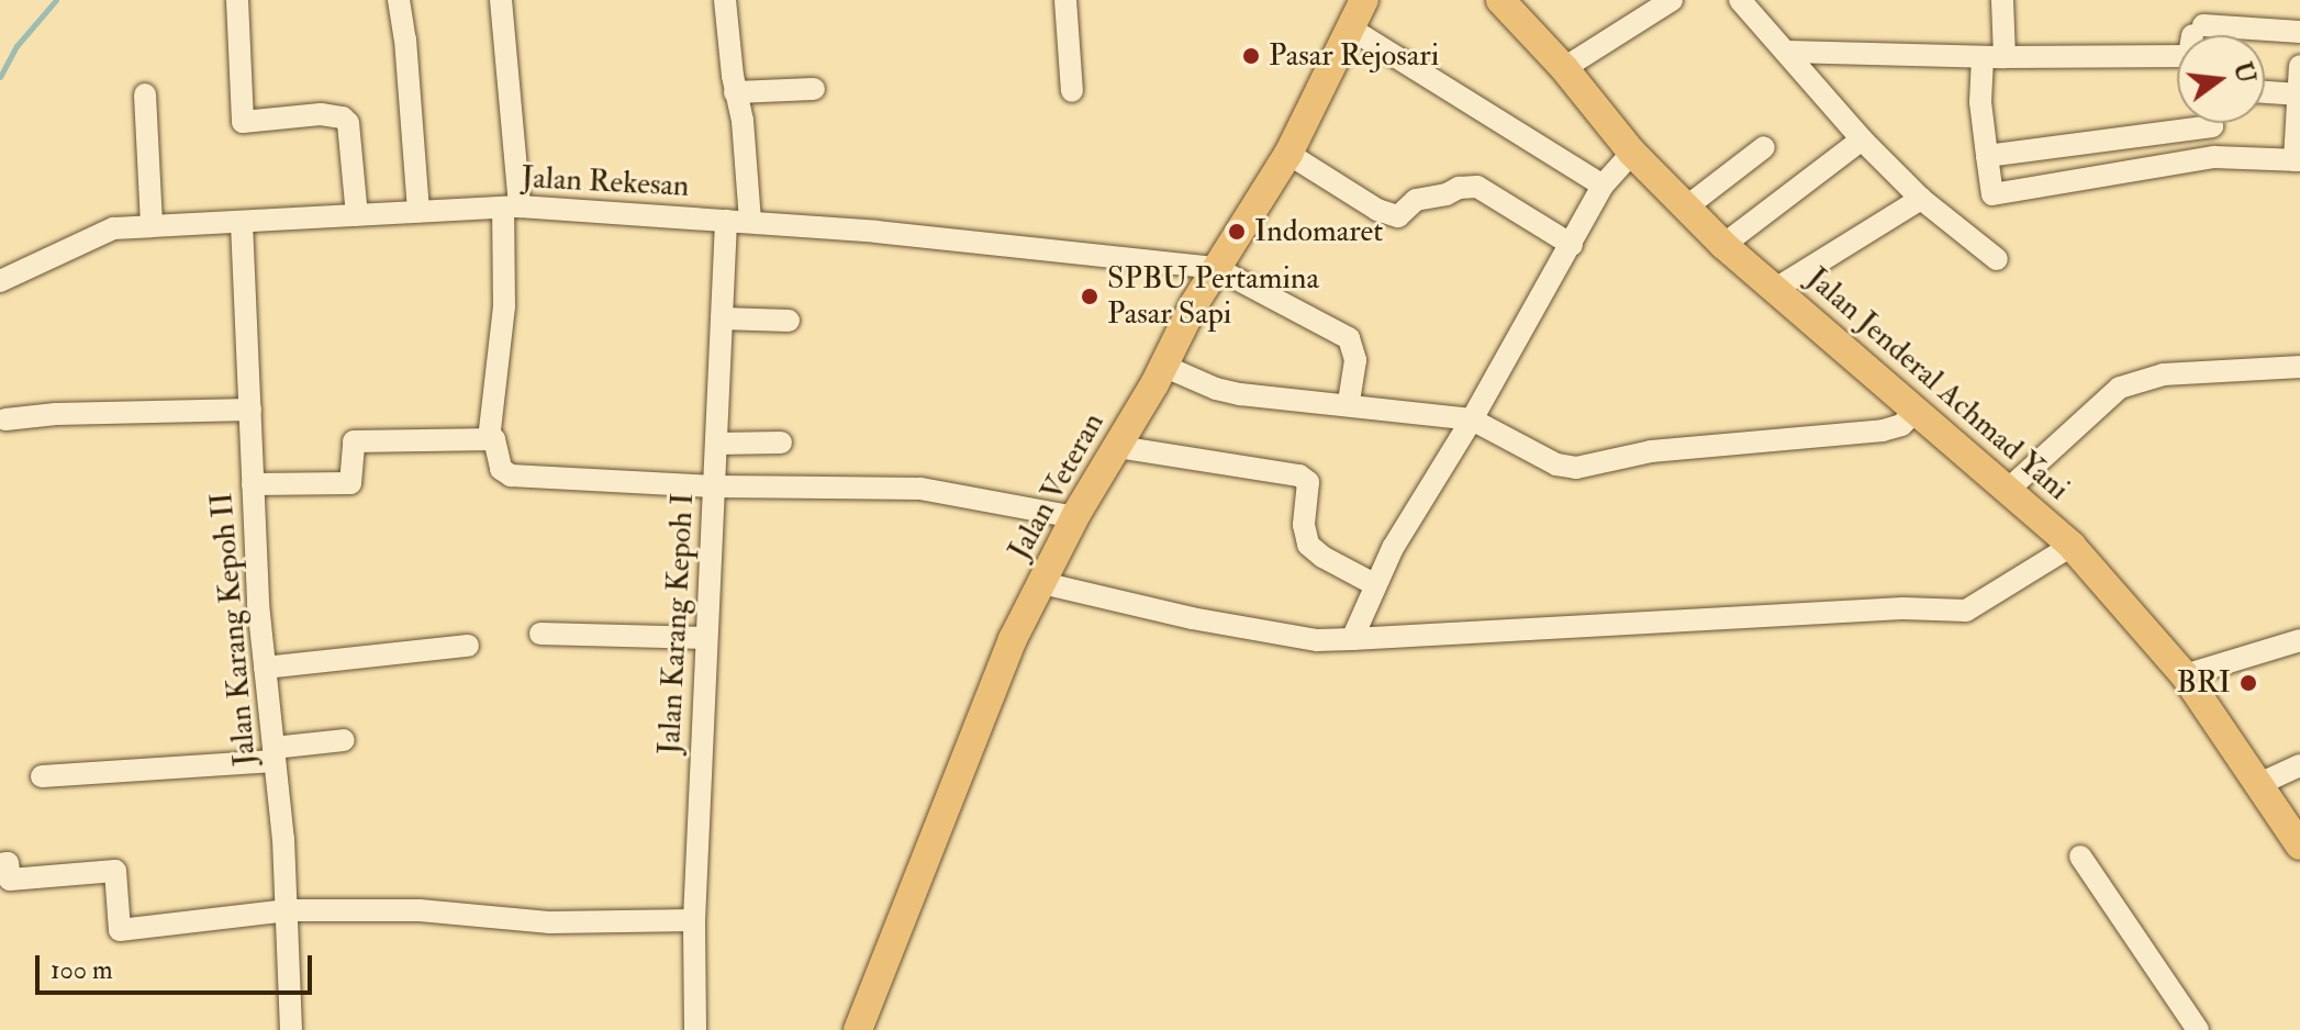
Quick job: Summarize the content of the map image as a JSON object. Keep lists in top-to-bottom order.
{
  "streets": {
    "main road": ["Jalan Jenderal Achmad Yani", "Jalan Veteran"],
    "street": ["Jalan Rekesan", "Jalan Karang Kepoh I", "Jalan Karang Kepoh II"]
  },
  "crossings": [
    ["Jalan Rekesan", "Jalan Veteran"],
    ["Jalan Rekesan", "Jalan Karang Kepoh I"],
    ["Jalan Rekesan", "Jalan Karang Kepoh II"]
  ],
  "places": [
    "Pasar Rejosari",
    "Indomaret",
    "SPBU Pertamina Pasar Sapi",
    "BRI"
  ],
  "scale_bar": "100 m",
  "north": "right"
}
